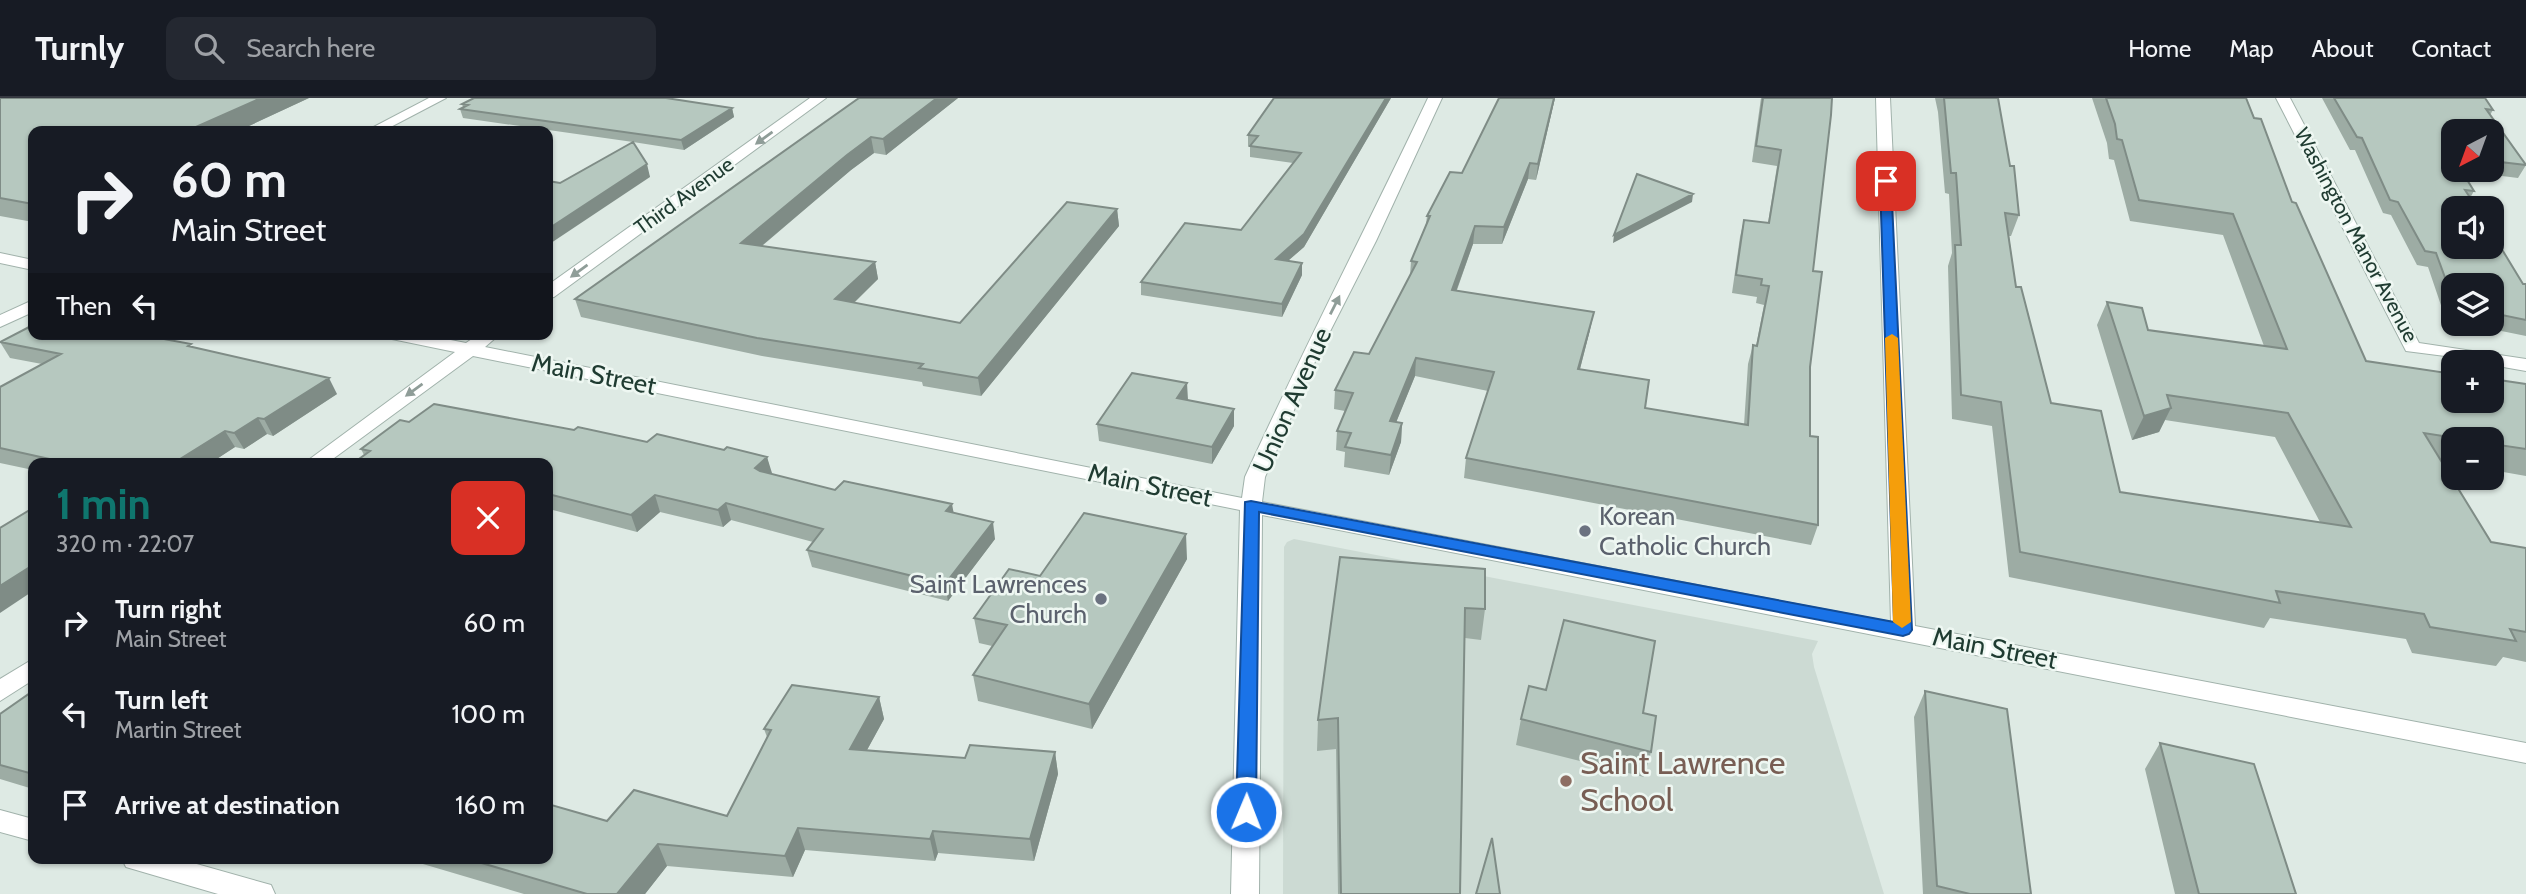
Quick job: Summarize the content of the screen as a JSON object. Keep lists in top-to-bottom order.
{
  "streets": {
    "street": [
      "Third Avenue",
      "Washington Manor Avenue",
      "Main Street",
      "Union Avenue"
    ]
  },
  "crossings": [
    ["Main Street", "Union Avenue"]
  ],
  "one_way": ["Third Avenue", "Union Avenue"],
  "places": ["Korean Catholic Church", "Saint Lawrences Church", "Saint Lawrence School"],
  "north": "bottom left",
  "page": {
    "header": "Turnly",
    "search": "Search here",
    "nav": [
      "Home",
      "Map",
      "About",
      "Contact"
    ],
    "map_buttons": ["+", "−"],
    "turn": ["60 m", "Main Street"],
    "then": "Then",
    "heading": ["1 min", "320 m · 22:07"],
    "list": [
      {
        "name": "Turn right",
        "note": "Main Street",
        "value": "60 m"
      },
      {
        "name": "Turn left",
        "note": "Martin Street",
        "value": "100 m"
      },
      {
        "name": "Arrive at destination",
        "value": "160 m"
      }
    ]
  }
}
